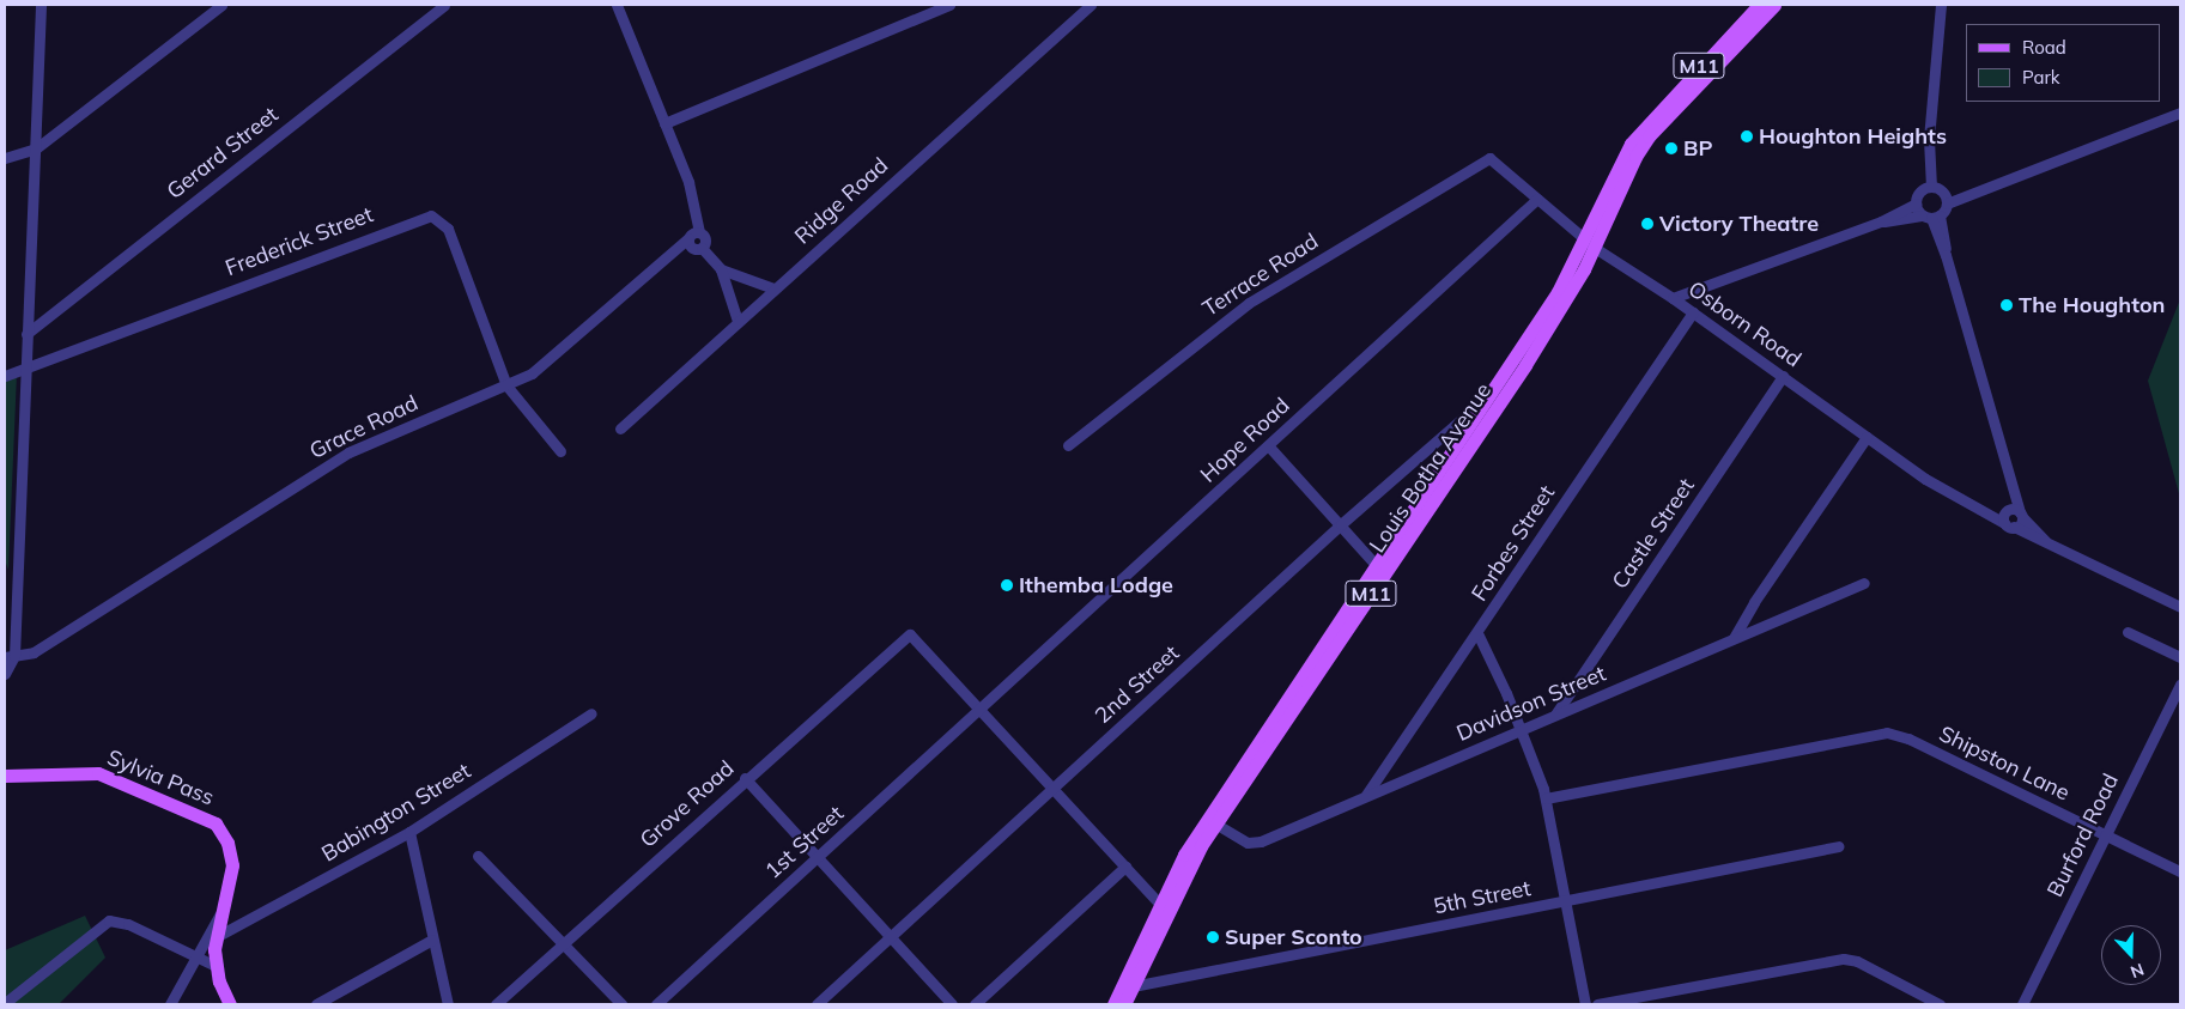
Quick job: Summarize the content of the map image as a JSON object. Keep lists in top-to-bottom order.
{
  "streets": {
    "main road": ["M11", "Louis Botha Avenue", "Sylvia Pass"],
    "street": [
      "Gerard Street",
      "Ridge Road",
      "Frederick Street",
      "Terrace Road",
      "Osborn Road",
      "Grace Road",
      "Hope Road",
      "Castle Street",
      "Forbes Street",
      "2nd Street",
      "Davidson Street",
      "Shipston Lane",
      "Grove Road",
      "Babington Street",
      "Burford Road",
      "1st Street",
      "5th Street"
    ]
  },
  "crossings": [
    ["Frederick Street", "Grace Road"],
    ["Terrace Road", "Osborn Road"],
    ["Osborn Road", "Hope Road"],
    ["Osborn Road", "Louis Botha Avenue"],
    ["Osborn Road", "Castle Street"],
    ["Osborn Road", "Forbes Street"],
    ["Hope Road", "Grove Road"],
    ["Hope Road", "1st Street"],
    ["Louis Botha Avenue", "2nd Street"],
    ["Louis Botha Avenue", "Davidson Street"],
    ["Louis Botha Avenue", "5th Street"],
    ["Castle Street", "Davidson Street"],
    ["Forbes Street", "Davidson Street"],
    ["Shipston Lane", "Burford Road"],
    ["Sylvia Pass", "Babington Street"],
    ["Grove Road", "1st Street"]
  ],
  "places": [
    "Houghton Heights",
    "BP",
    "Victory Theatre",
    "The Houghton",
    "Ithemba Lodge",
    "Super Sconto"
  ],
  "legend": ["Road", "Park"],
  "north": "bottom"
}
